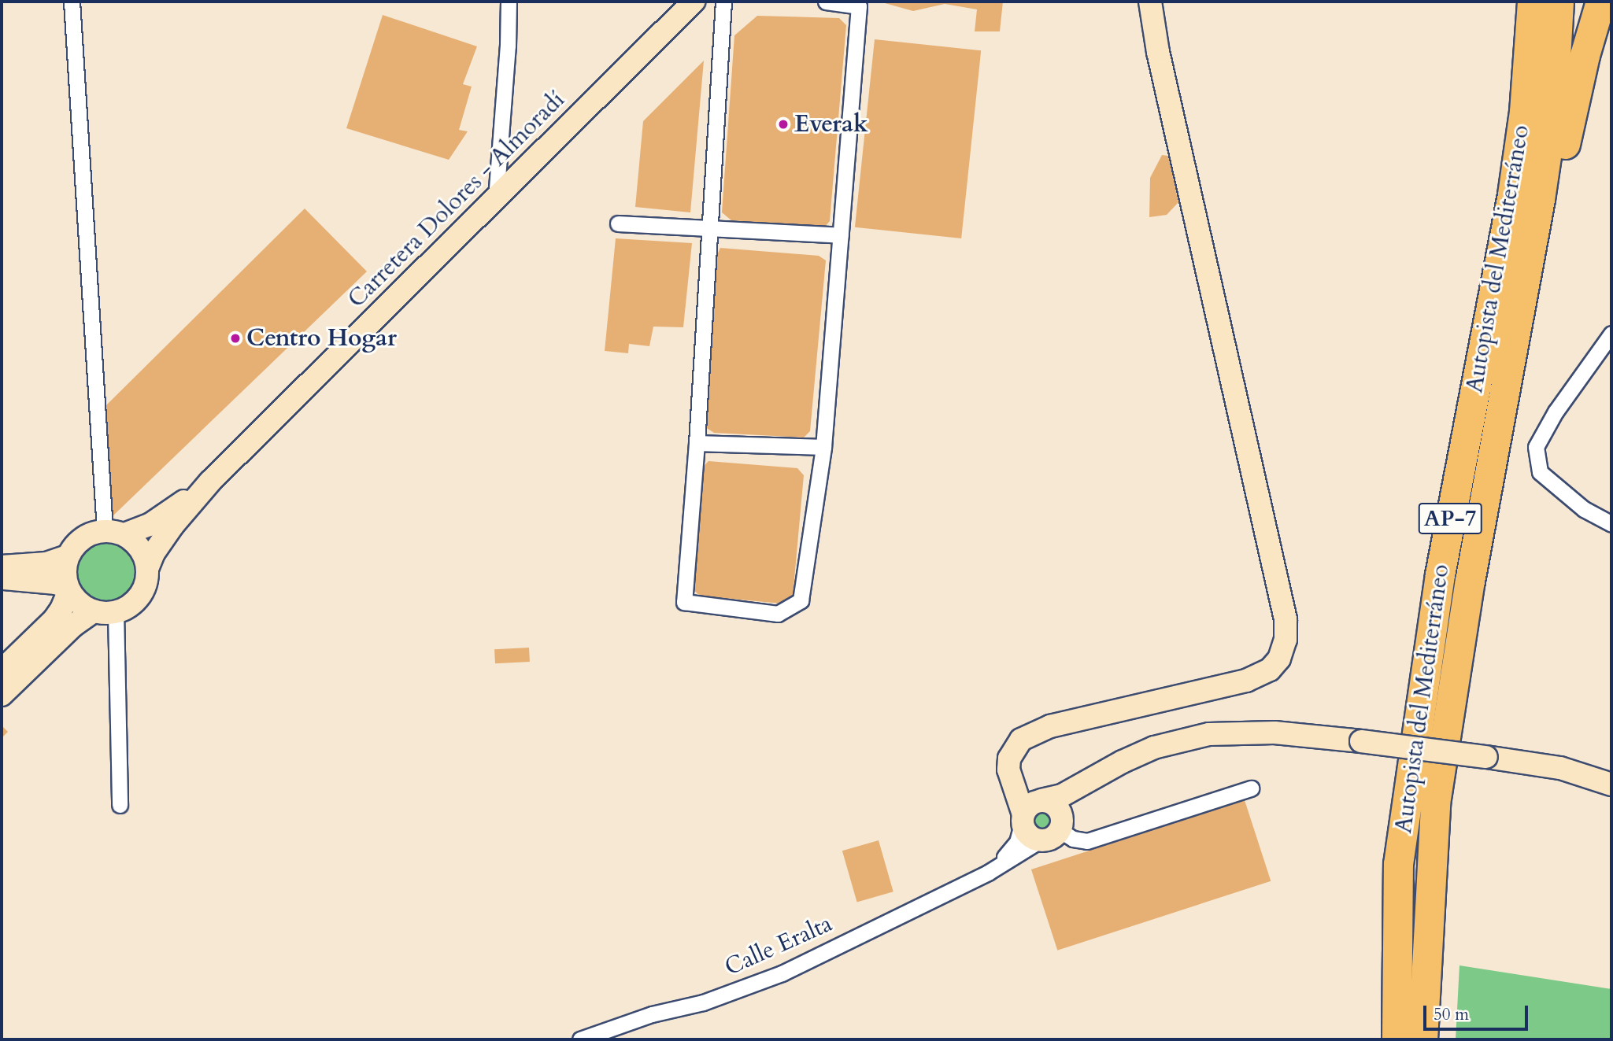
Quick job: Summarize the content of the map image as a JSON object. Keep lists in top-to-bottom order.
{
  "streets": {
    "highway": ["Autopista del Mediterráneo", "AP-7"],
    "street": ["Carretera Dolores - Almoradí", "Calle Eralta"]
  },
  "places": ["Everak", "Centro Hogar"],
  "scale_bar": "50 m"
}
